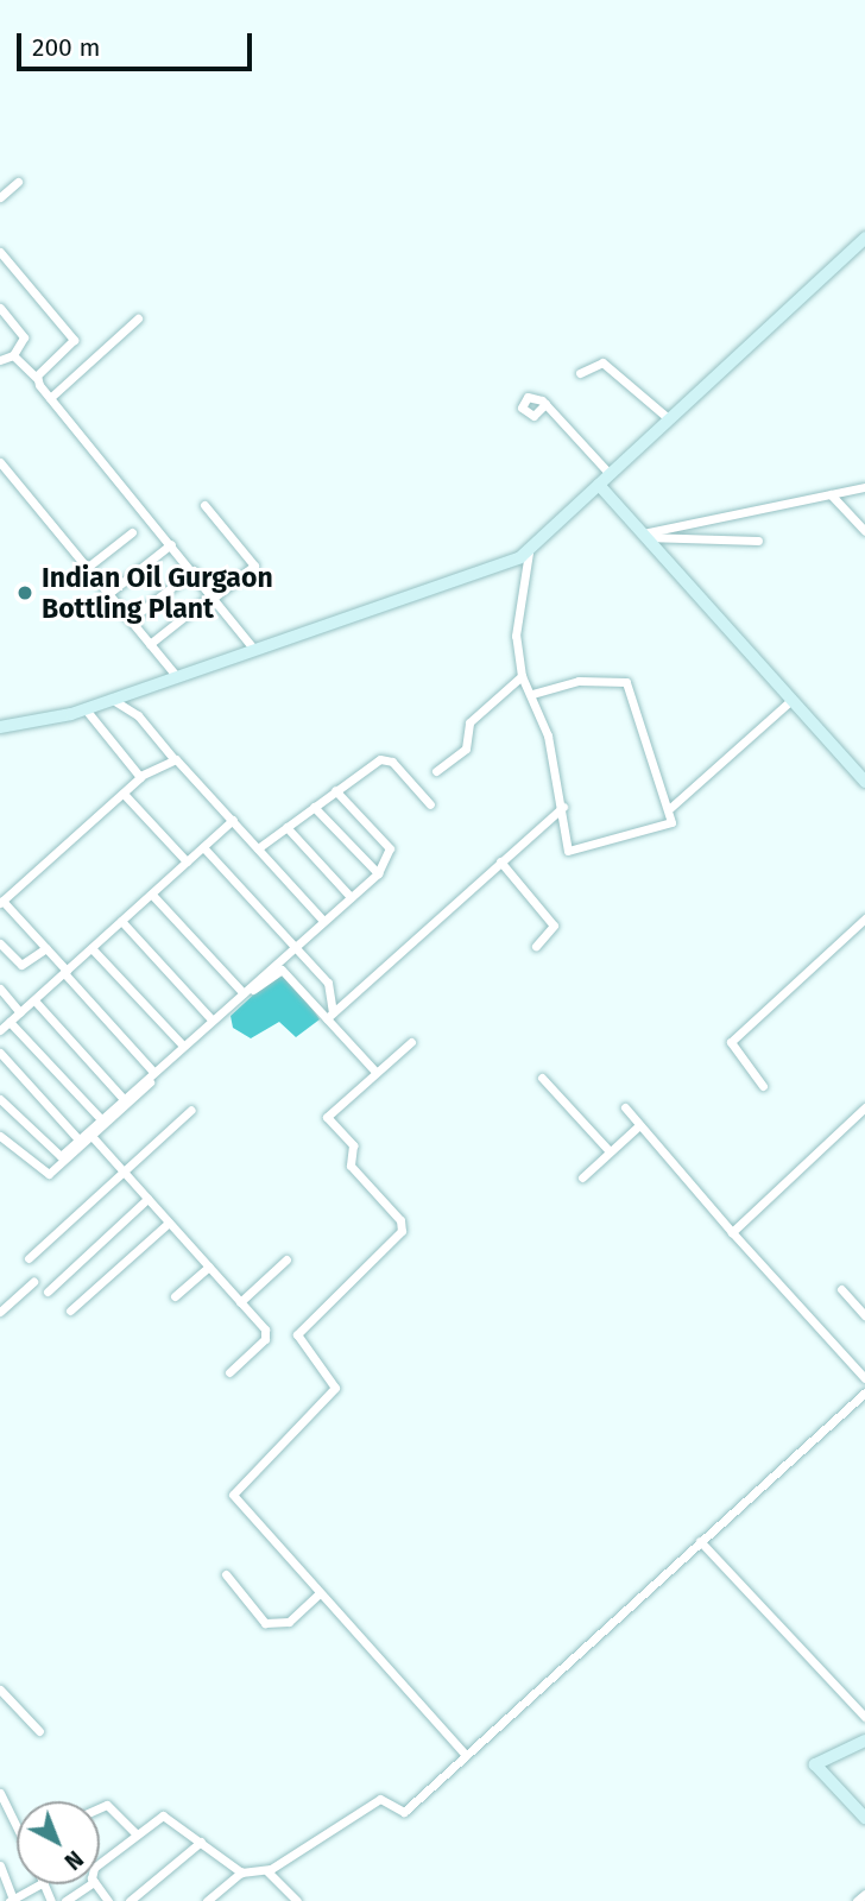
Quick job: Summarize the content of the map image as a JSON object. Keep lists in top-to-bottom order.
{
  "places": ["Indian Oil Gurgaon Bottling Plant"],
  "scale_bar": "200 m",
  "north": "bottom right"
}
